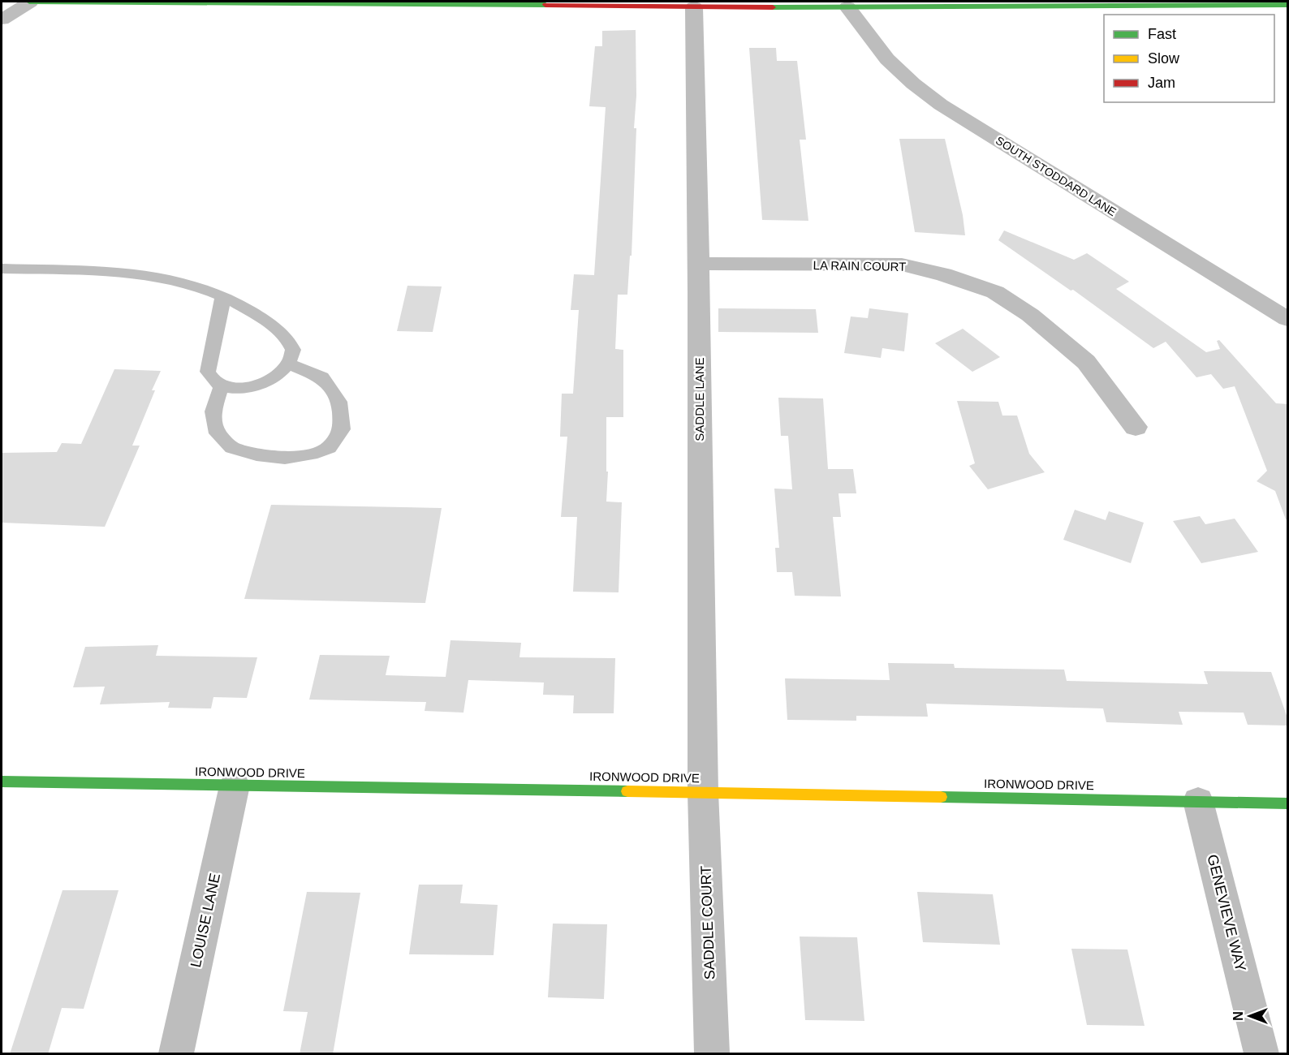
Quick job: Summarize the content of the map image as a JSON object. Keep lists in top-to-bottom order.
{
  "streets": {
    "street": [
      "SOUTH STODDARD LANE",
      "LA RAIN COURT",
      "SADDLE LANE",
      "IRONWOOD DRIVE",
      "GENEVIEVE WAY",
      "LOUISE LANE",
      "SADDLE COURT"
    ]
  },
  "crossings": [
    ["LA RAIN COURT", "SADDLE LANE"],
    ["SADDLE LANE", "IRONWOOD DRIVE"],
    ["SADDLE LANE", "SADDLE COURT"],
    ["IRONWOOD DRIVE", "GENEVIEVE WAY"],
    ["IRONWOOD DRIVE", "LOUISE LANE"],
    ["IRONWOOD DRIVE", "SADDLE COURT"]
  ],
  "legend": ["Fast", "Slow", "Jam"],
  "north": "left"
}
